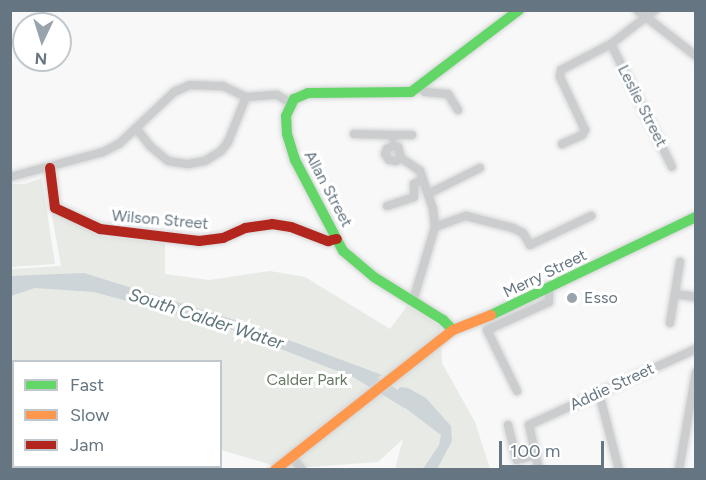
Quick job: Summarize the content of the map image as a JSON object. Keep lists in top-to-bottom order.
{
  "streets": {
    "street": [
      "Leslie Street",
      "Allan Street",
      "Wilson Street",
      "Merry Street",
      "Addie Street"
    ]
  },
  "crossings": [
    ["Allan Street", "Wilson Street"],
    ["Allan Street", "Merry Street"]
  ],
  "water": ["South Calder Water"],
  "parks": ["Calder Park"],
  "places": ["Esso"],
  "legend": ["Fast", "Slow", "Jam"],
  "scale_bar": "100 m",
  "north": "bottom"
}
